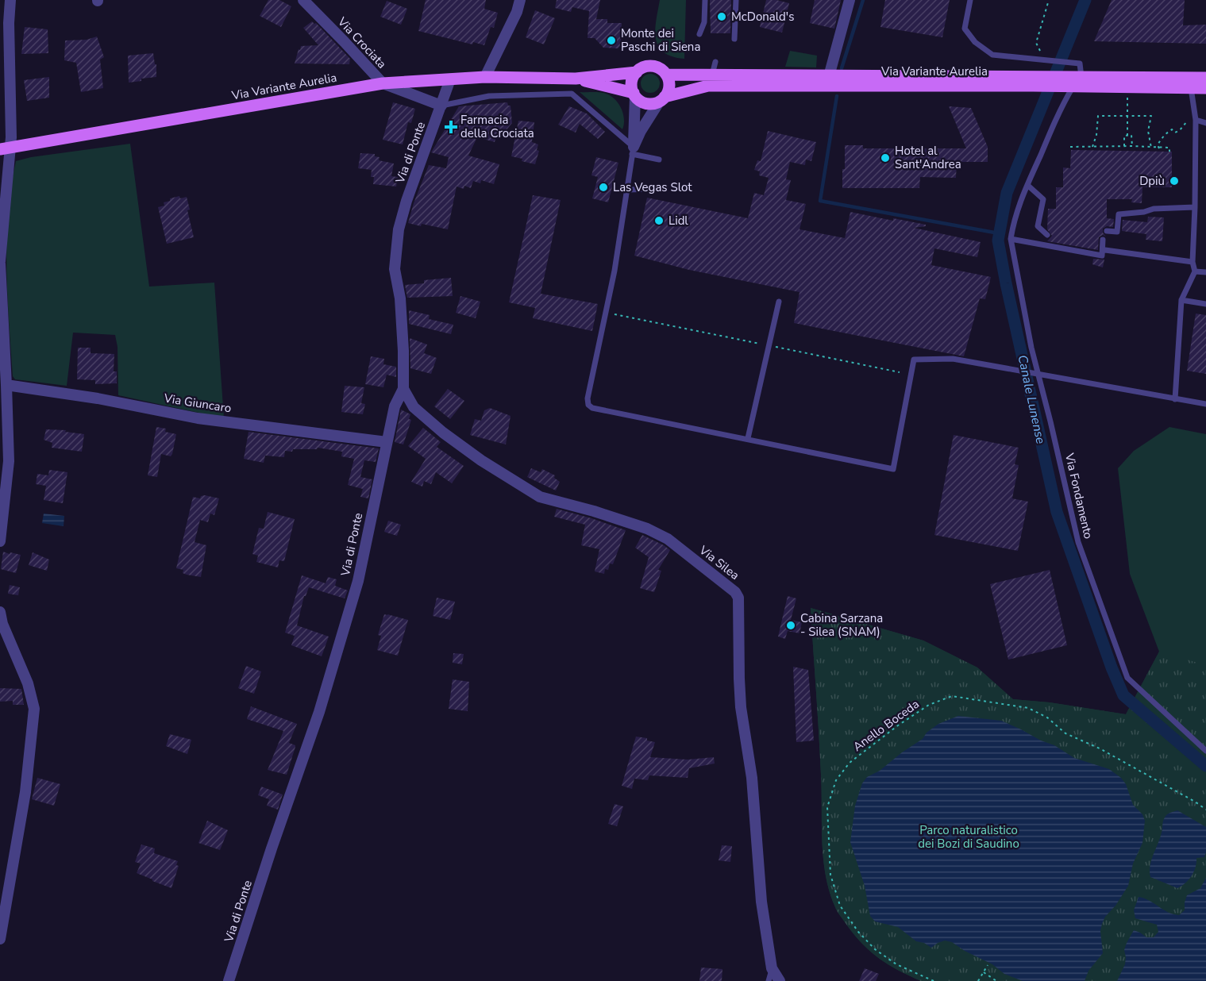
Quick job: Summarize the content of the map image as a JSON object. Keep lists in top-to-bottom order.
{
  "streets": {
    "main road": ["Via Variante Aurelia"],
    "street": [
      "Via Crociata",
      "Via di Ponte",
      "Via Giuncaro",
      "Via Silea"
    ],
    "lane": ["Via Fondamento"],
    "path": ["Anello Boceda"]
  },
  "crossings": [
    ["Via Crociata", "Via Variante Aurelia"],
    ["Via Variante Aurelia", "Via di Ponte"],
    ["Via di Ponte", "Via Giuncaro"],
    ["Via di Ponte", "Via Silea"]
  ],
  "water": ["Canale Lunense"],
  "parks": ["Parco naturalistico dei Bozi di Saudino"],
  "places": {
    "other": [
      "McDonald's",
      "Monte dei Paschi di Siena",
      "Hotel al Sant'Andrea",
      "Dpiù",
      "Las Vegas Slot",
      "Lidl",
      "Cabina Sarzana - Silea (SNAM)"
    ],
    "health": ["Farmacia della Crociata"]
  }
}
